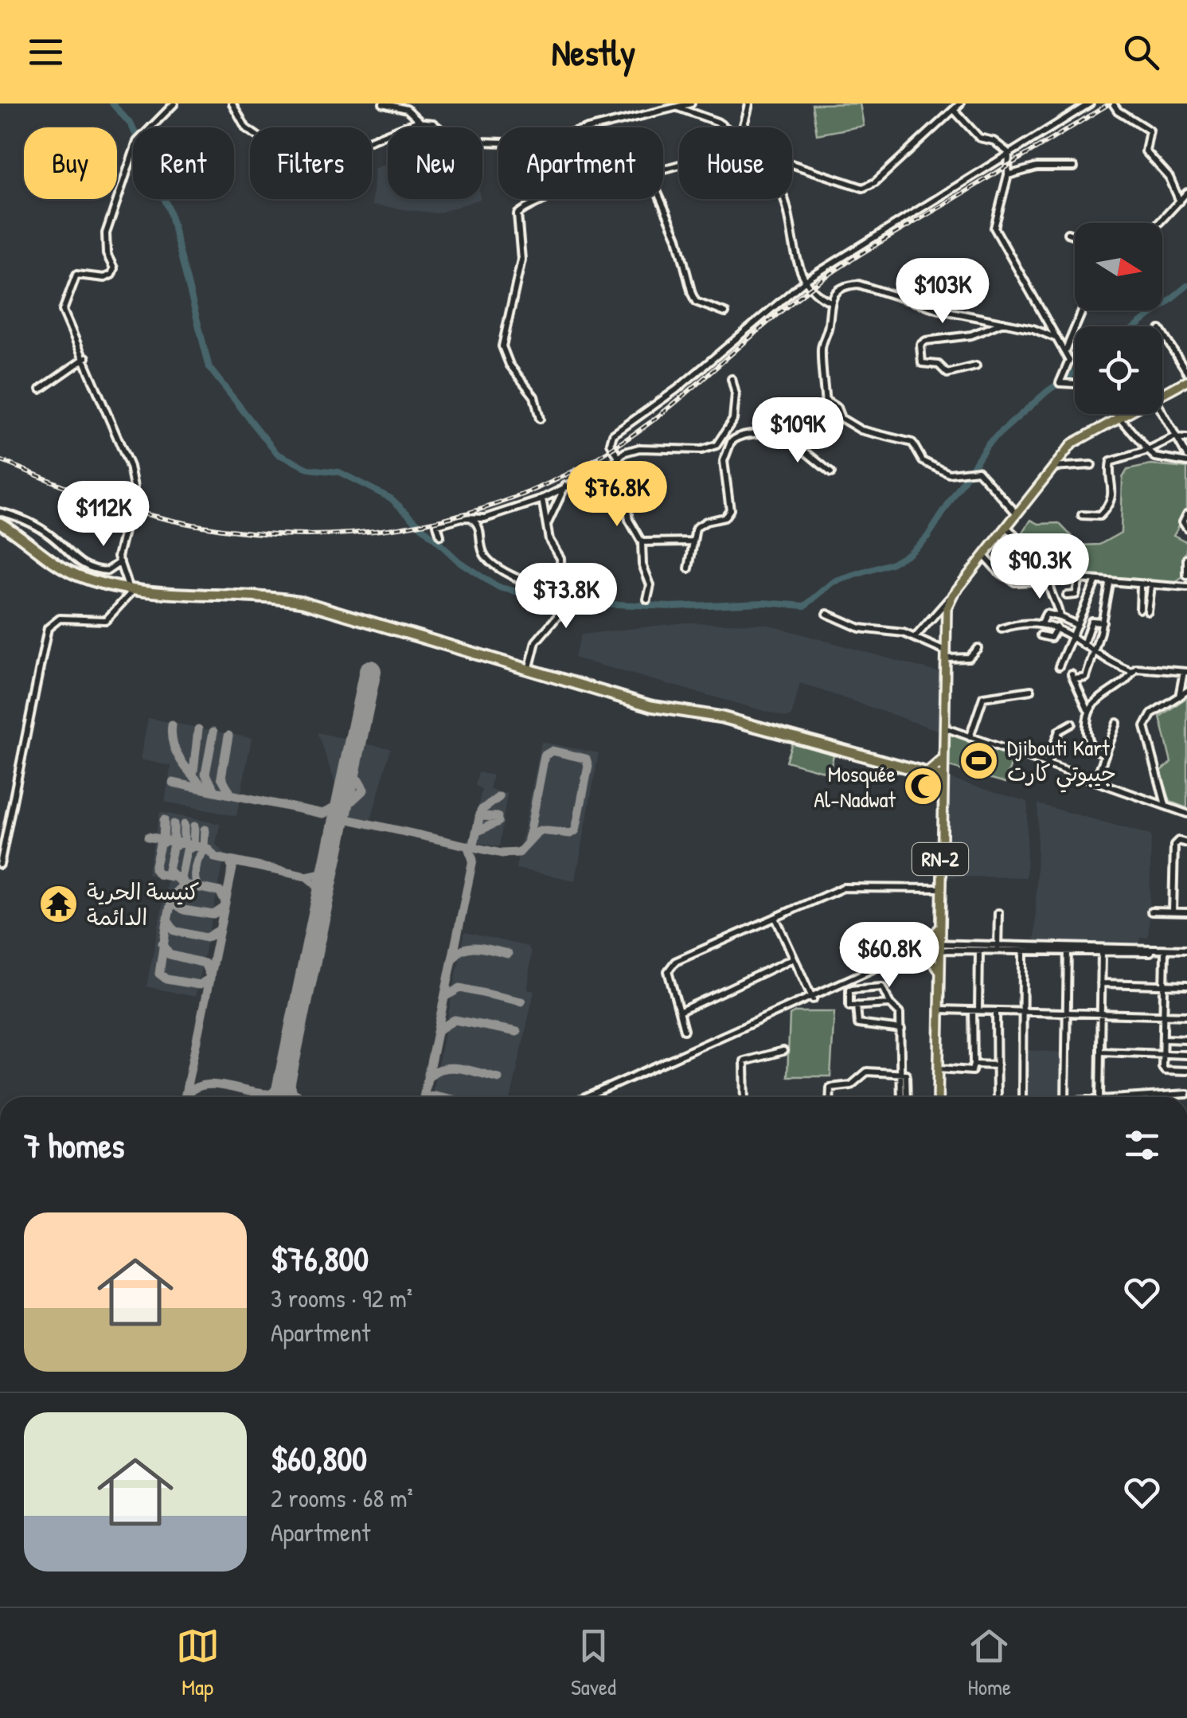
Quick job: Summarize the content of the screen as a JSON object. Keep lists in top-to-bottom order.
{
  "streets": {
    "main road": ["RN-2"]
  },
  "places": {
    "sports": ["Djibouti Kart جيبوتي كارت"],
    "mosque": ["Mosquée Al-Nadwat"],
    "temple": ["كنيسة الحرية الدائمة"]
  },
  "north": "right",
  "page": {
    "header": "Nestly",
    "chip": [
      "Buy",
      "Rent",
      "Filters",
      "New",
      "Apartment",
      "House"
    ],
    "price": [
      "$103K",
      "$109K",
      "$76.8K",
      "$112K",
      "$90.3K",
      "$73.8K",
      "$60.8K"
    ],
    "heading": "7 homes",
    "list": [
      {
        "name": "$76,800",
        "note": "3 rooms · 92 m² · Apartment"
      },
      {
        "name": "$60,800",
        "note": "2 rooms · 68 m² · Apartment"
      }
    ],
    "tabs": ["Map", "Saved", "Home"]
  }
}
